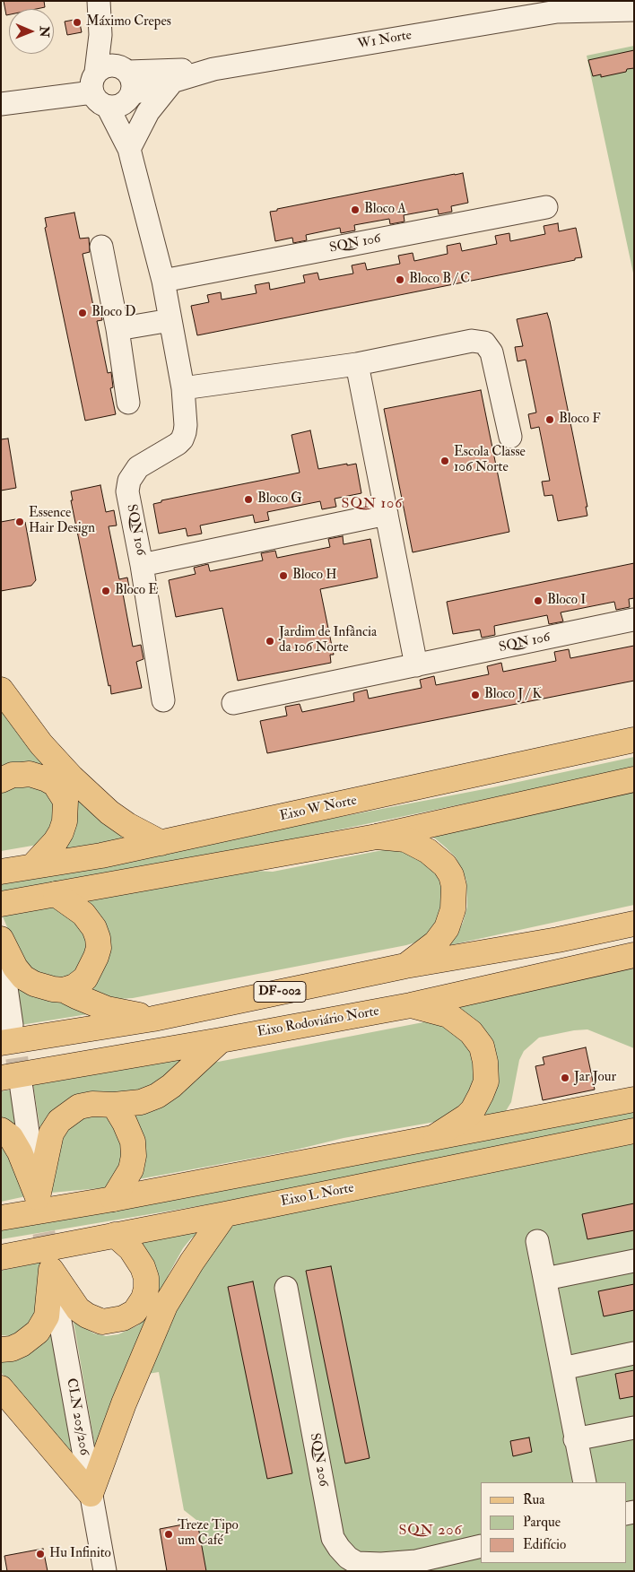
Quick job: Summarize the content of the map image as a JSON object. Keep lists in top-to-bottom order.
{
  "streets": {
    "main road": [
      "Eixo W Norte",
      "DF-002",
      "Eixo Rodoviário Norte",
      "Eixo L Norte"
    ],
    "street": [
      "W1 Norte",
      "SQN 106",
      "CLN 205/206",
      "SQN 206"
    ]
  },
  "crossings": [
    ["W1 Norte", "SQN 106"]
  ],
  "districts": ["SQN 106", "SQN 206"],
  "places": [
    "Máximo Crepes",
    "Bloco A",
    "Bloco B / C",
    "Bloco D",
    "Bloco F",
    "Escola Classe 106 Norte",
    "Bloco G",
    "Essence Hair Design",
    "Bloco H",
    "Bloco E",
    "Bloco I",
    "Jardim de Infância da 106 Norte",
    "Bloco J / K",
    "Jar Jour",
    "Treze Tipo um Café",
    "Hu Infinito"
  ],
  "legend": ["Rua", "Parque", "Edifício"],
  "north": "right"
}
